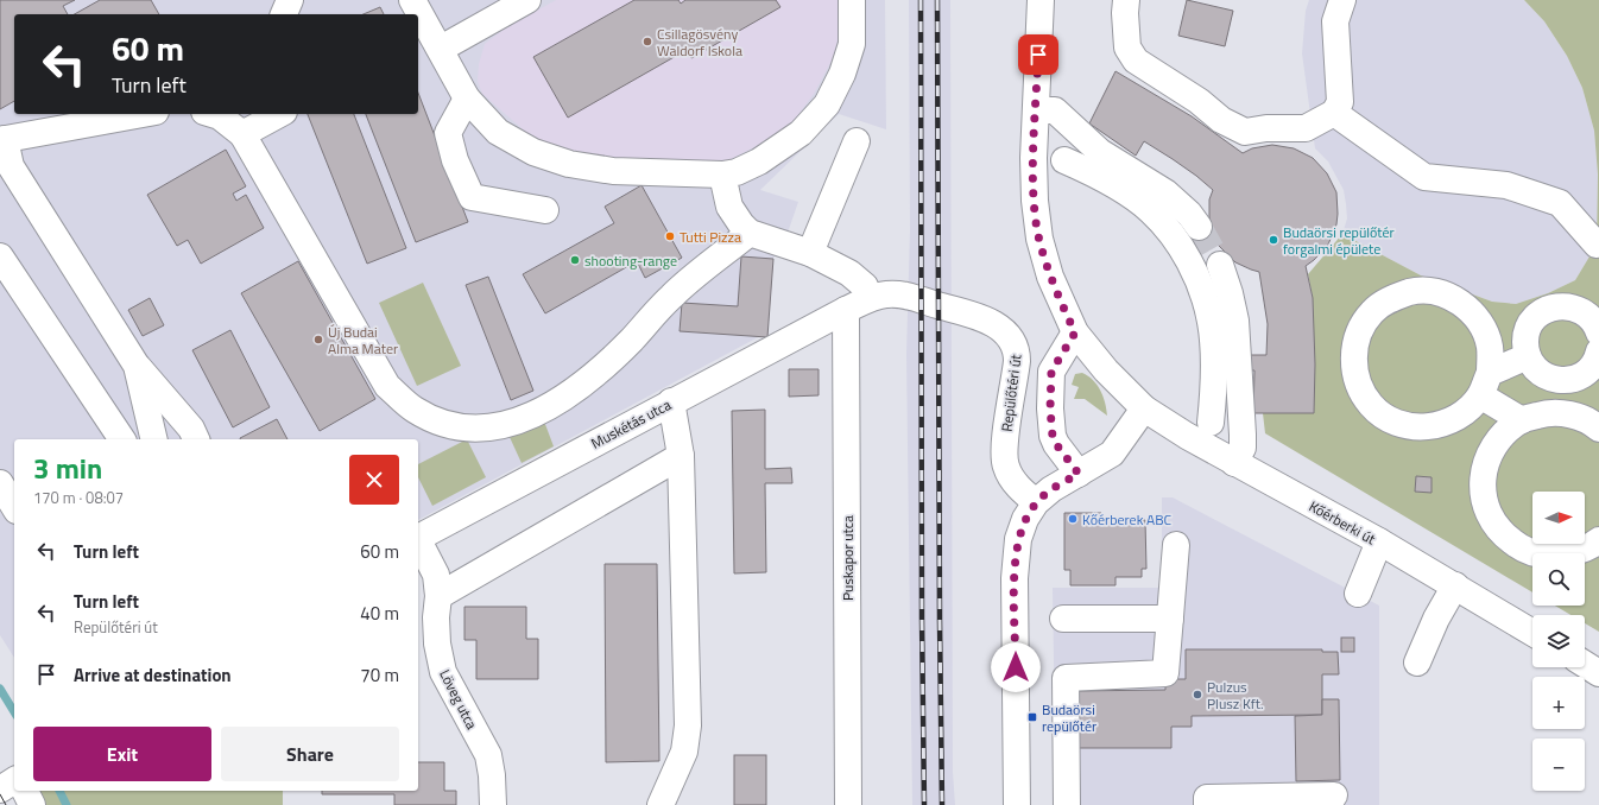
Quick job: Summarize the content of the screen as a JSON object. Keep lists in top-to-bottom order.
{
  "streets": {
    "street": [
      "Repülőtéri út",
      "Muskétás utca",
      "Kőérberki út",
      "Puskapor utca",
      "Löveg utca"
    ]
  },
  "crossings": [
    ["Repülőtéri út", "Muskétás utca"],
    ["Repülőtéri út", "Puskapor utca"],
    ["Muskétás utca", "Puskapor utca"]
  ],
  "places": {
    "other": [
      "Csillagösvény Waldorf Iskola",
      "Tutti Pizza",
      "Budaörsi repülőtér forgalmi épülete",
      "shooting-range",
      "Új Budai Alma Mater",
      "Kőérberek ABC",
      "Pulzus Plusz Kft."
    ],
    "transit": ["Budaörsi repülőtér"]
  },
  "north": "right",
  "page": {
    "turn": ["60 m", "Turn left"],
    "heading": ["3 min", "170 m · 08:07"],
    "map_buttons": ["+", "−"],
    "list": [
      {
        "name": "Turn left",
        "value": "60 m"
      },
      {
        "name": "Turn left",
        "note": "Repülőtéri út",
        "value": "40 m"
      },
      {
        "name": "Arrive at destination",
        "value": "70 m"
      }
    ],
    "buttons": ["Exit", "Share"]
  }
}
